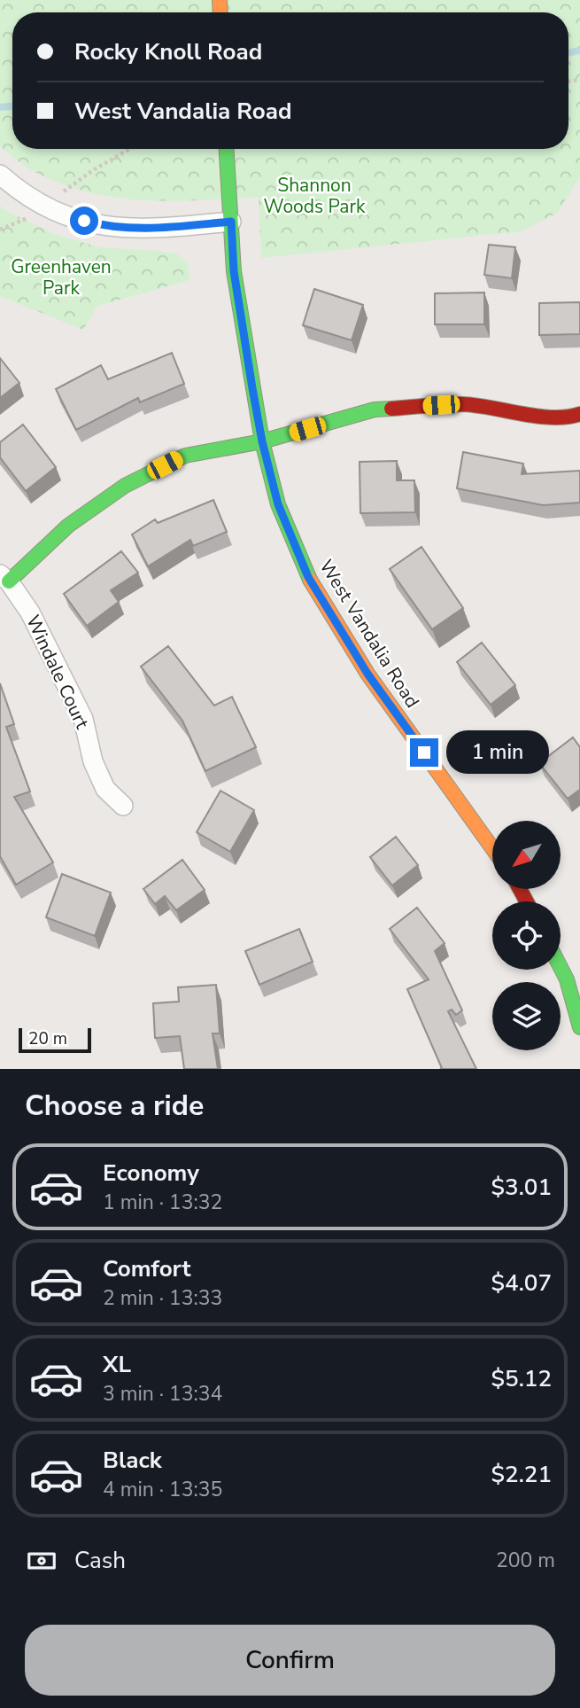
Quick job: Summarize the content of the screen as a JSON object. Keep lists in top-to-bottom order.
{
  "streets": {
    "main road": ["West Vandalia Road"],
    "street": ["Windale Court"]
  },
  "parks": ["Shannon Woods Park", "Greenhaven Park"],
  "scale_bar": "20 m",
  "north": "bottom left",
  "page": {
    "banner": ["Rocky Knoll Road", "West Vandalia Road"],
    "bubble": "1 min",
    "scale": "20 m",
    "heading": "Choose a ride",
    "list": [
      {
        "name": "Economy",
        "note": "1 min · 13:32",
        "value": "$3.01"
      },
      {
        "name": "Comfort",
        "note": "2 min · 13:33",
        "value": "$4.07"
      },
      {
        "name": "XL",
        "note": "3 min · 13:34",
        "value": "$5.12"
      },
      {
        "name": "Black",
        "note": "4 min · 13:35",
        "value": "$2.21"
      }
    ],
    "pay": ["Cash", "200 m"],
    "buttons": "Confirm"
  }
}
